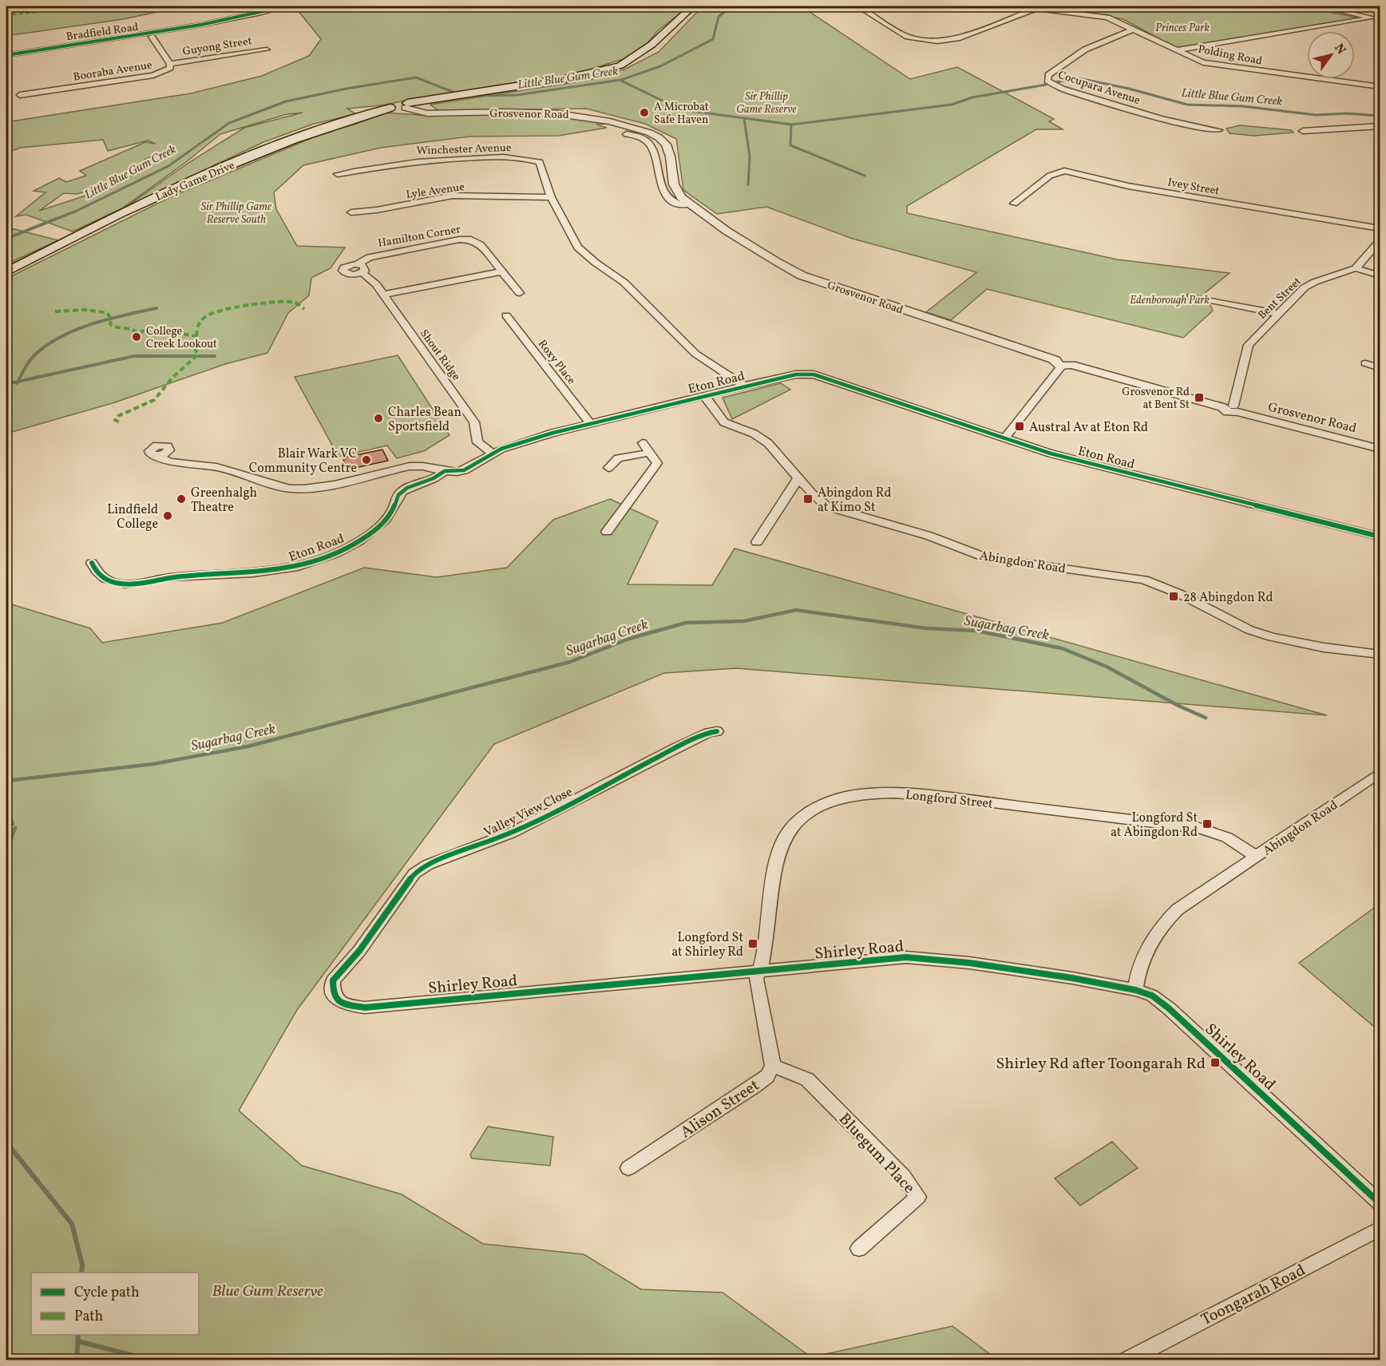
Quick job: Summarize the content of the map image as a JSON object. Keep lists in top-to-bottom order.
{
  "streets": {
    "main road": ["Lady Game Drive"],
    "street": [
      "Bradfield Road",
      "Guyong Street",
      "Polding Road",
      "Booraba Avenue",
      "Cocupara Avenue",
      "Grosvenor Road",
      "Winchester Avenue",
      "Ivey Street",
      "Lyle Avenue",
      "Hamilton Corner",
      "Bent Street",
      "Shout Ridge",
      "Roxy Place",
      "Eton Road",
      "Abingdon Road",
      "Longford Street",
      "Valley View Close",
      "Shirley Road",
      "Alison Street",
      "Bluegum Place",
      "Toongarah Road"
    ]
  },
  "crossings": [
    ["Bradfield Road", "Booraba Avenue"],
    ["Guyong Street", "Booraba Avenue"],
    ["Polding Road", "Cocupara Avenue"],
    ["Grosvenor Road", "Lady Game Drive"],
    ["Grosvenor Road", "Bent Street"],
    ["Winchester Avenue", "Lyle Avenue"],
    ["Winchester Avenue", "Eton Road"],
    ["Hamilton Corner", "Shout Ridge"],
    ["Shout Ridge", "Eton Road"],
    ["Roxy Place", "Eton Road"],
    ["Eton Road", "Abingdon Road"],
    ["Abingdon Road", "Longford Street"],
    ["Abingdon Road", "Shirley Road"],
    ["Longford Street", "Shirley Road"],
    ["Valley View Close", "Shirley Road"],
    ["Alison Street", "Bluegum Place"]
  ],
  "water": ["Little Blue Gum Creek", "Sugarbag Creek"],
  "parks": [
    "Princes Park",
    "Sir Phillip Game Reserve",
    "Sir Phillip Game Reserve South",
    "Edenborough Park",
    "Blue Gum Reserve"
  ],
  "places": {
    "other": [
      "A Microbat Safe Haven",
      "College Creek Lookout",
      "Charles Bean Sportsfield",
      "Blair Wark VC Community Centre",
      "Greenhalgh Theatre",
      "Lindfield College"
    ],
    "transit": [
      "Grosvenor Rd at Bent St",
      "Austral Av at Eton Rd",
      "Abingdon Rd at Kimo St",
      "28 Abingdon Rd",
      "Longford St at Abingdon Rd",
      "Longford St at Shirley Rd",
      "Shirley Rd after Toongarah Rd"
    ]
  },
  "legend": ["Cycle path", "Path"],
  "north": "top right"
}
